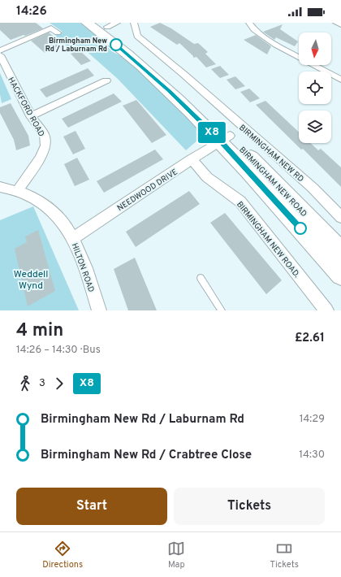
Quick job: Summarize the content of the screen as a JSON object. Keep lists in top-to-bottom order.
{
  "streets": {
    "highway": ["BIRMINGHAM NEW ROAD"],
    "street": [
      "HACKFORD ROAD",
      "BIRMINGHAM NEW RD",
      "NEEDWOOD DRIVE",
      "BIRMINGHAM NEW ROAD.",
      "HILTON ROAD"
    ]
  },
  "crossings": [
    ["HACKFORD ROAD", "HILTON ROAD"],
    ["BIRMINGHAM NEW ROAD", "NEEDWOOD DRIVE"],
    ["NEEDWOOD DRIVE", "BIRMINGHAM NEW ROAD."],
    ["NEEDWOOD DRIVE", "HILTON ROAD"]
  ],
  "parks": ["Weddell Wynd"],
  "places": ["Birmingham New Rd / Laburnam Rd"],
  "lines": ["bus line X8"],
  "north": "bottom",
  "page": {
    "status": "14:26",
    "on_map": "X8",
    "heading": ["4 min", "14:26 – 14:30 · Bus", "£2.61"],
    "legs": ["3", "X8"],
    "list": [
      {
        "name": "Birmingham New Rd / Laburnam Rd",
        "value": "14:29"
      },
      {
        "name": "Birmingham New Rd / Crabtree Close",
        "value": "14:30"
      }
    ],
    "buttons": ["Start", "Tickets"],
    "tabs": ["Directions", "Map", "Tickets"]
  }
}
